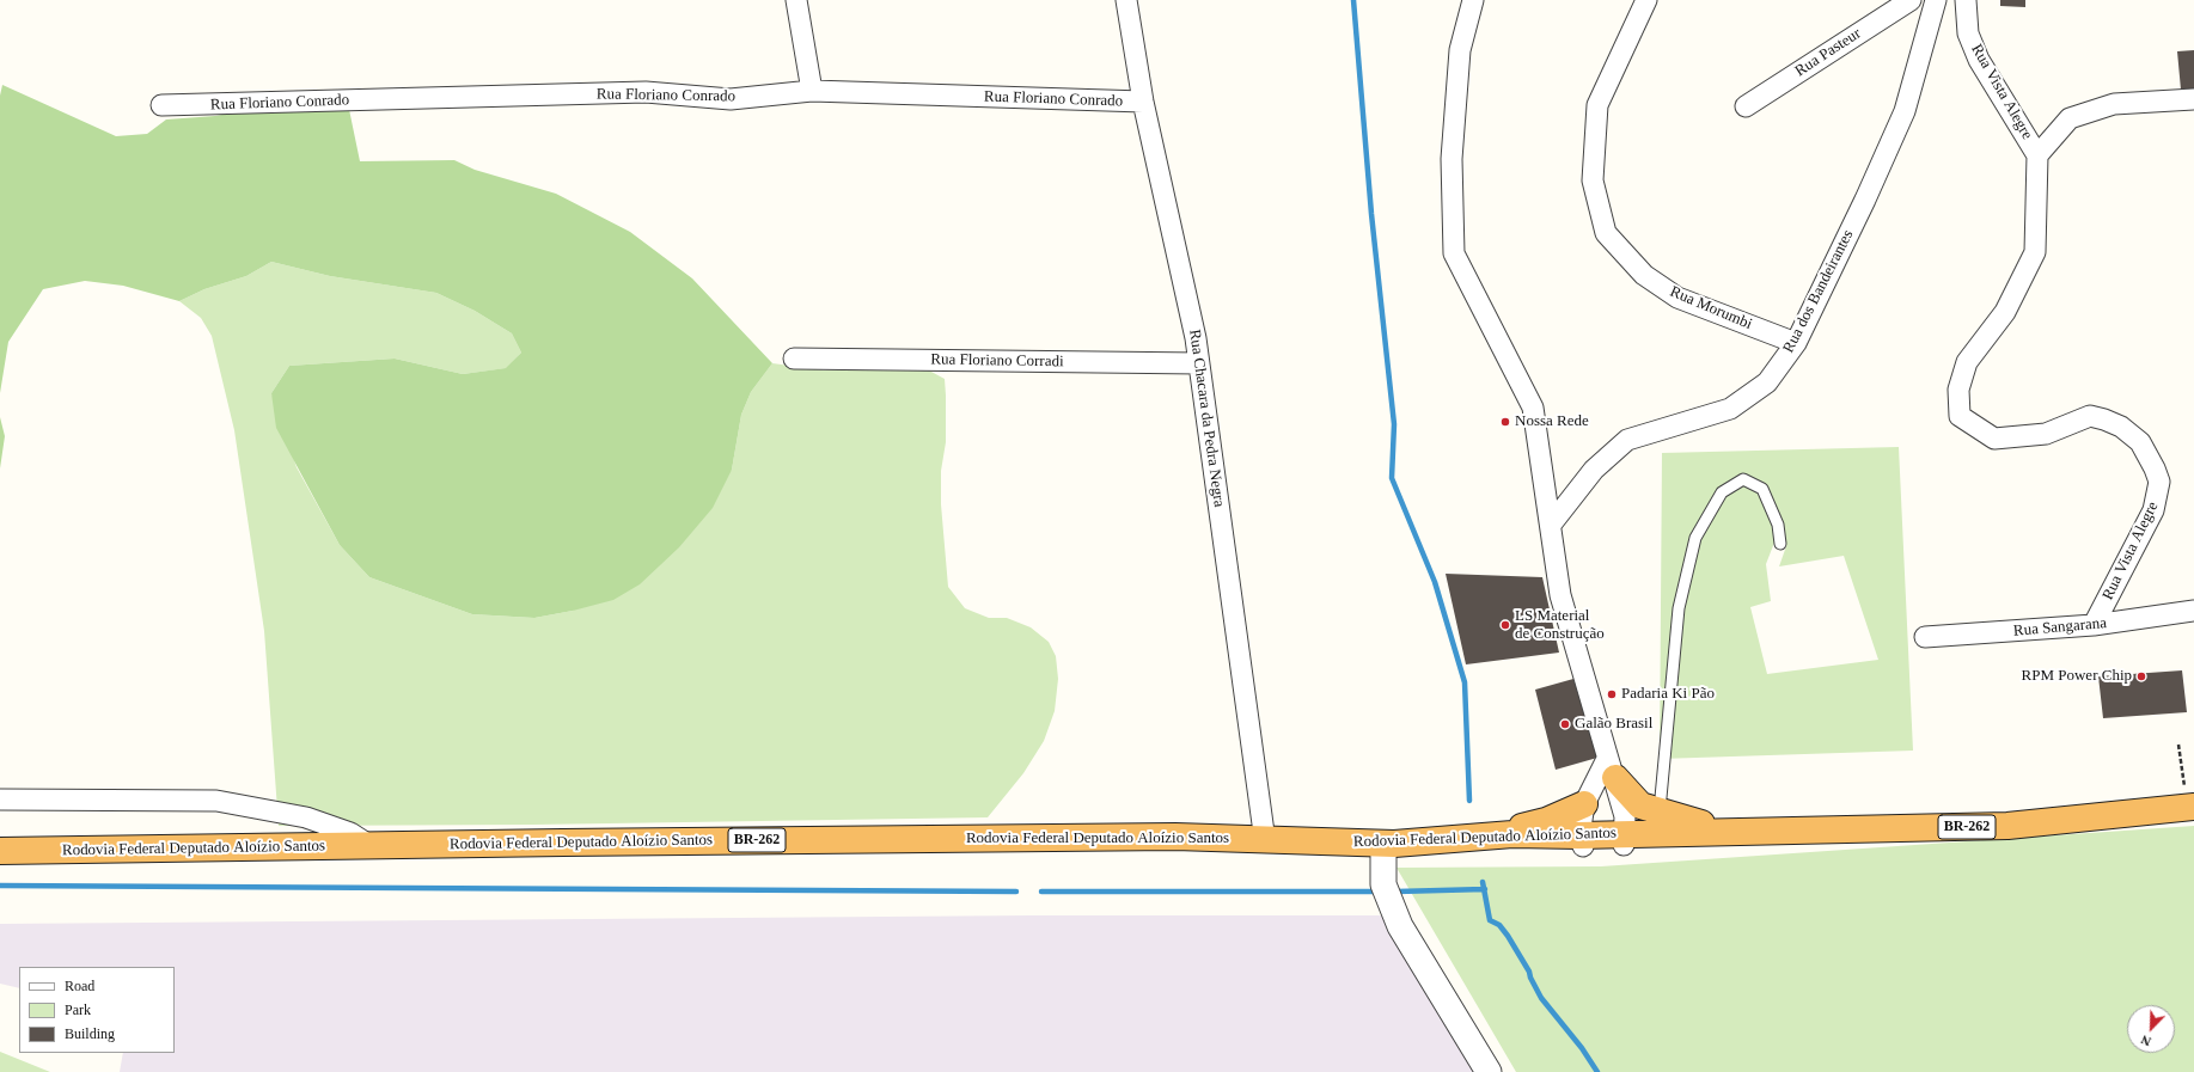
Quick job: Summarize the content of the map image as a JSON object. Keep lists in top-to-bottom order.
{
  "streets": {
    "highway": ["BR-262", "Rodovia Federal Deputado Aloízio Santos"],
    "street": [
      "Rua Pasteur",
      "Rua Vista Alegre",
      "Rua Floriano Conrado",
      "Rua dos Bandeirantes",
      "Rua Morumbi",
      "Rua Floriano Corradi",
      "Rua Chacara da Pedra Negra",
      "Rua Sangarana"
    ]
  },
  "crossings": [
    ["Rua Vista Alegre", "Rua Sangarana"],
    ["Rua Floriano Conrado", "Rua Chacara da Pedra Negra"],
    ["Rua dos Bandeirantes", "Rua Morumbi"],
    ["Rua Floriano Corradi", "Rua Chacara da Pedra Negra"],
    ["Rua Chacara da Pedra Negra", "Rodovia Federal Deputado Aloízio Santos"]
  ],
  "places": [
    "Nossa Rede",
    "LS Material de Construção",
    "RPM Power Chip",
    "Padaria Ki Pão",
    "Galão Brasil"
  ],
  "legend": ["Road", "Park", "Building"],
  "north": "bottom left"
}
